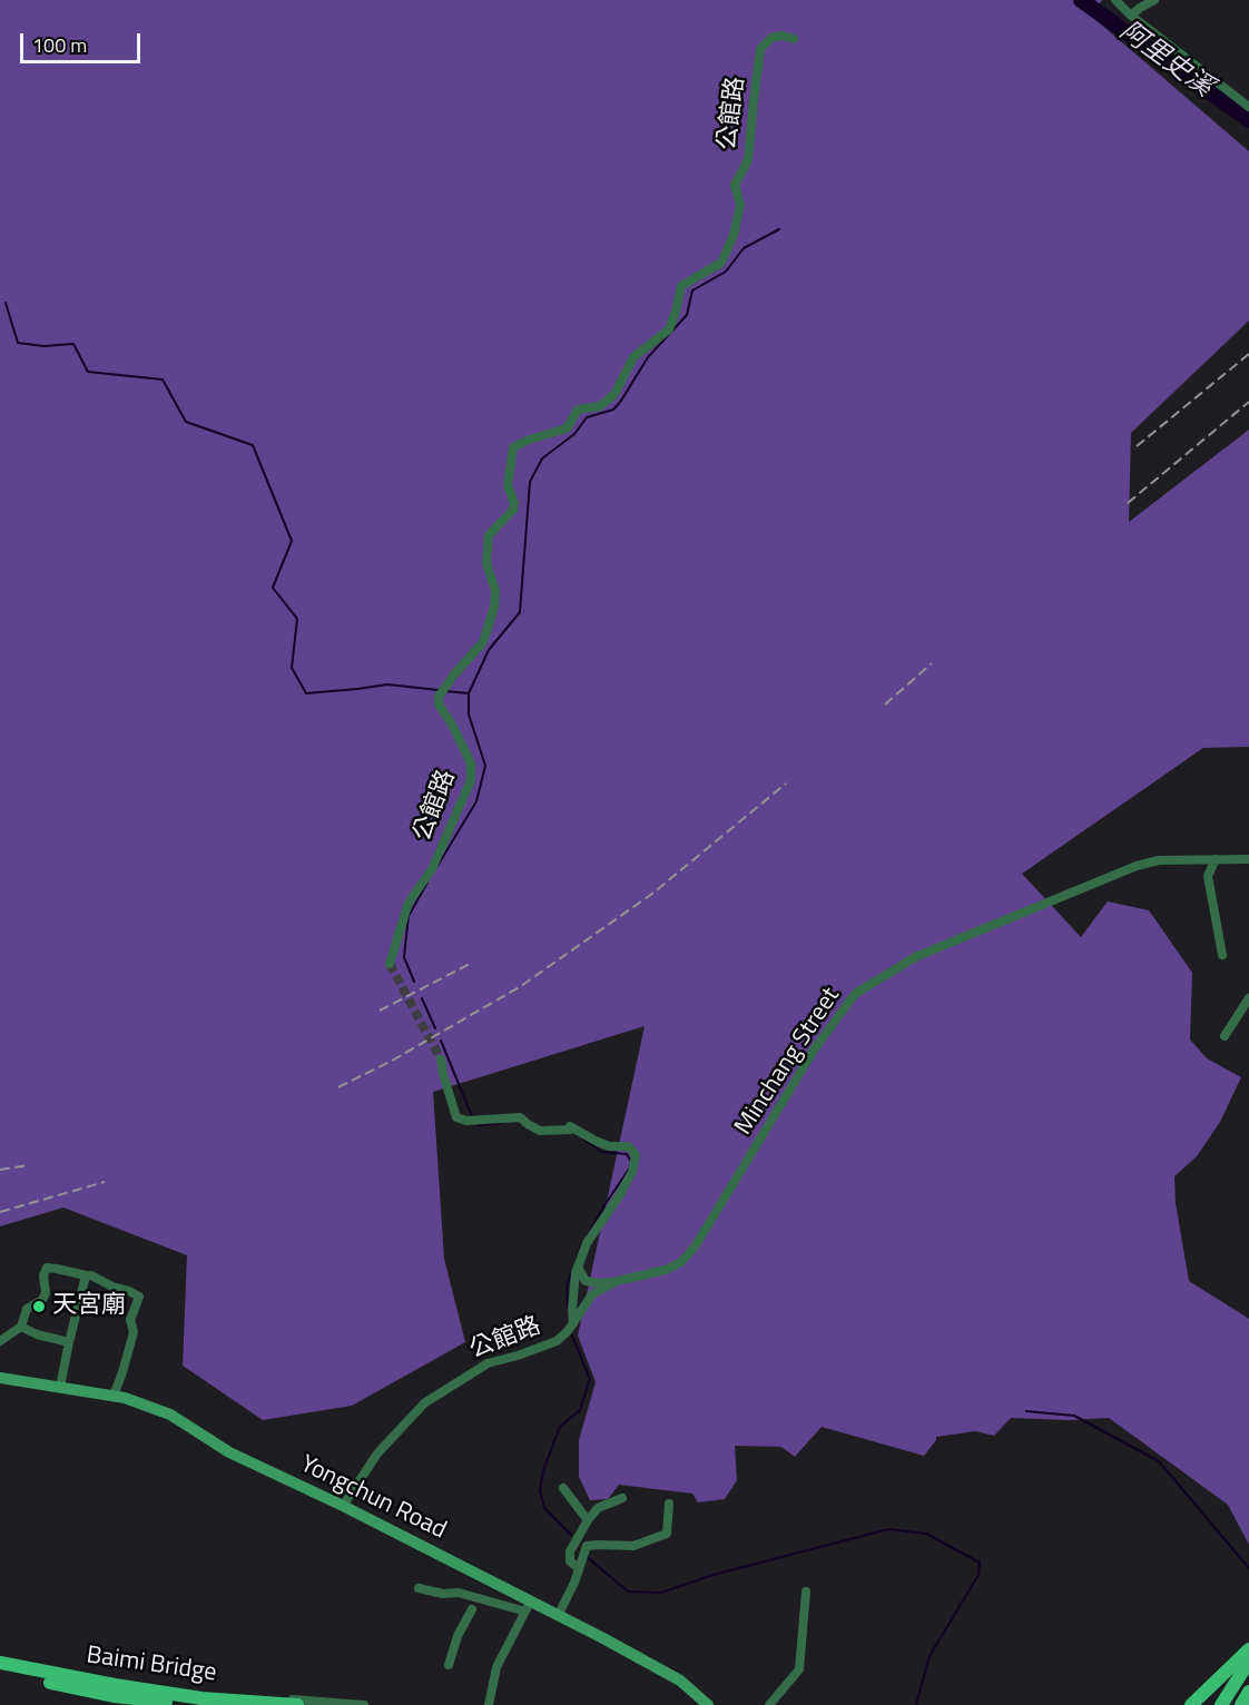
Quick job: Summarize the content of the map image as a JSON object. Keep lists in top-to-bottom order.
{
  "streets": {
    "main road": ["Baimi Bridge"],
    "street": ["公館路", "Minchang Street", "Yongchun Road"]
  },
  "crossings": [
    ["公館路", "Minchang Street"],
    ["公館路", "Yongchun Road"]
  ],
  "water": ["阿里史溪"],
  "places": ["天宮廟"],
  "scale_bar": "100 m"
}
